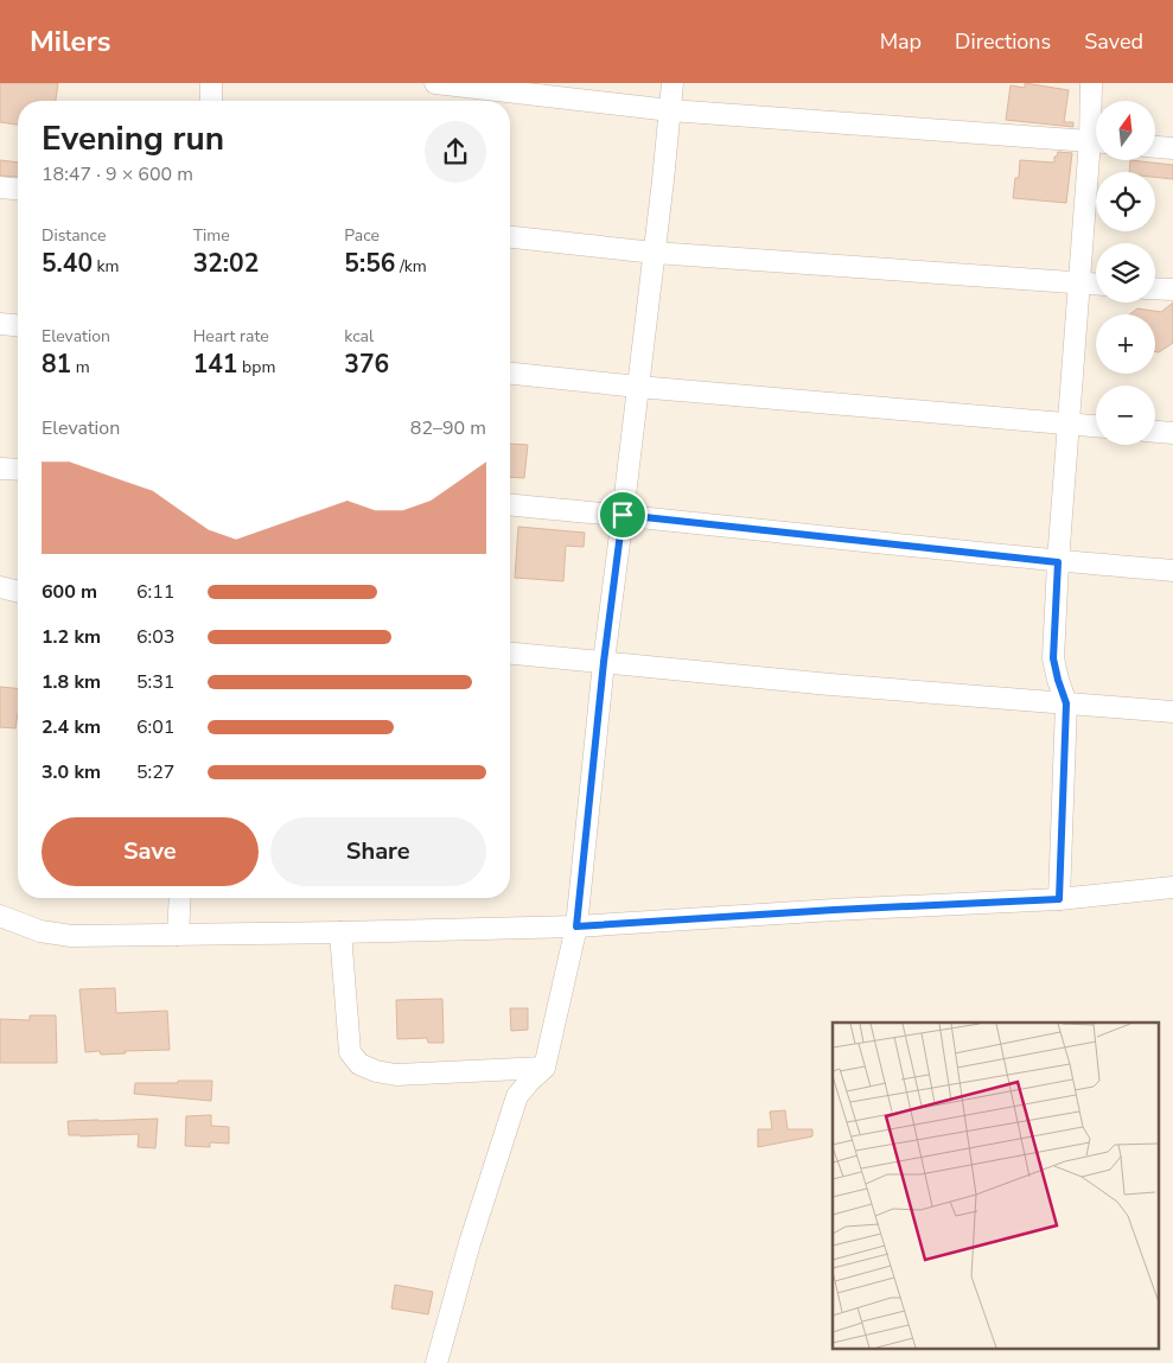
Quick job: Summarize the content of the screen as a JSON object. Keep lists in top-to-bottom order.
{
  "north": "top",
  "page": {
    "header": "Milers",
    "nav": ["Map", "Directions", "Saved"],
    "map_buttons": ["+", "−"],
    "heading": ["Evening run", "18:47 · 9 × 600 m"],
    "stats": [
      ["Distance", "5.40 km"],
      ["Time", "32:02"],
      ["Pace", "5:56 /km"],
      ["Elevation", "81 m"],
      ["Heart rate", "141 bpm"],
      ["kcal", "376"]
    ],
    "chart": ["Elevation", "82–90 m"],
    "list": [
      {
        "name": "600 m",
        "note": "6:11"
      },
      {
        "name": "1.2 km",
        "note": "6:03"
      },
      {
        "name": "1.8 km",
        "note": "5:31"
      },
      {
        "name": "2.4 km",
        "note": "6:01"
      },
      {
        "name": "3.0 km",
        "note": "5:27"
      }
    ],
    "buttons": ["Save", "Share"]
  }
}
